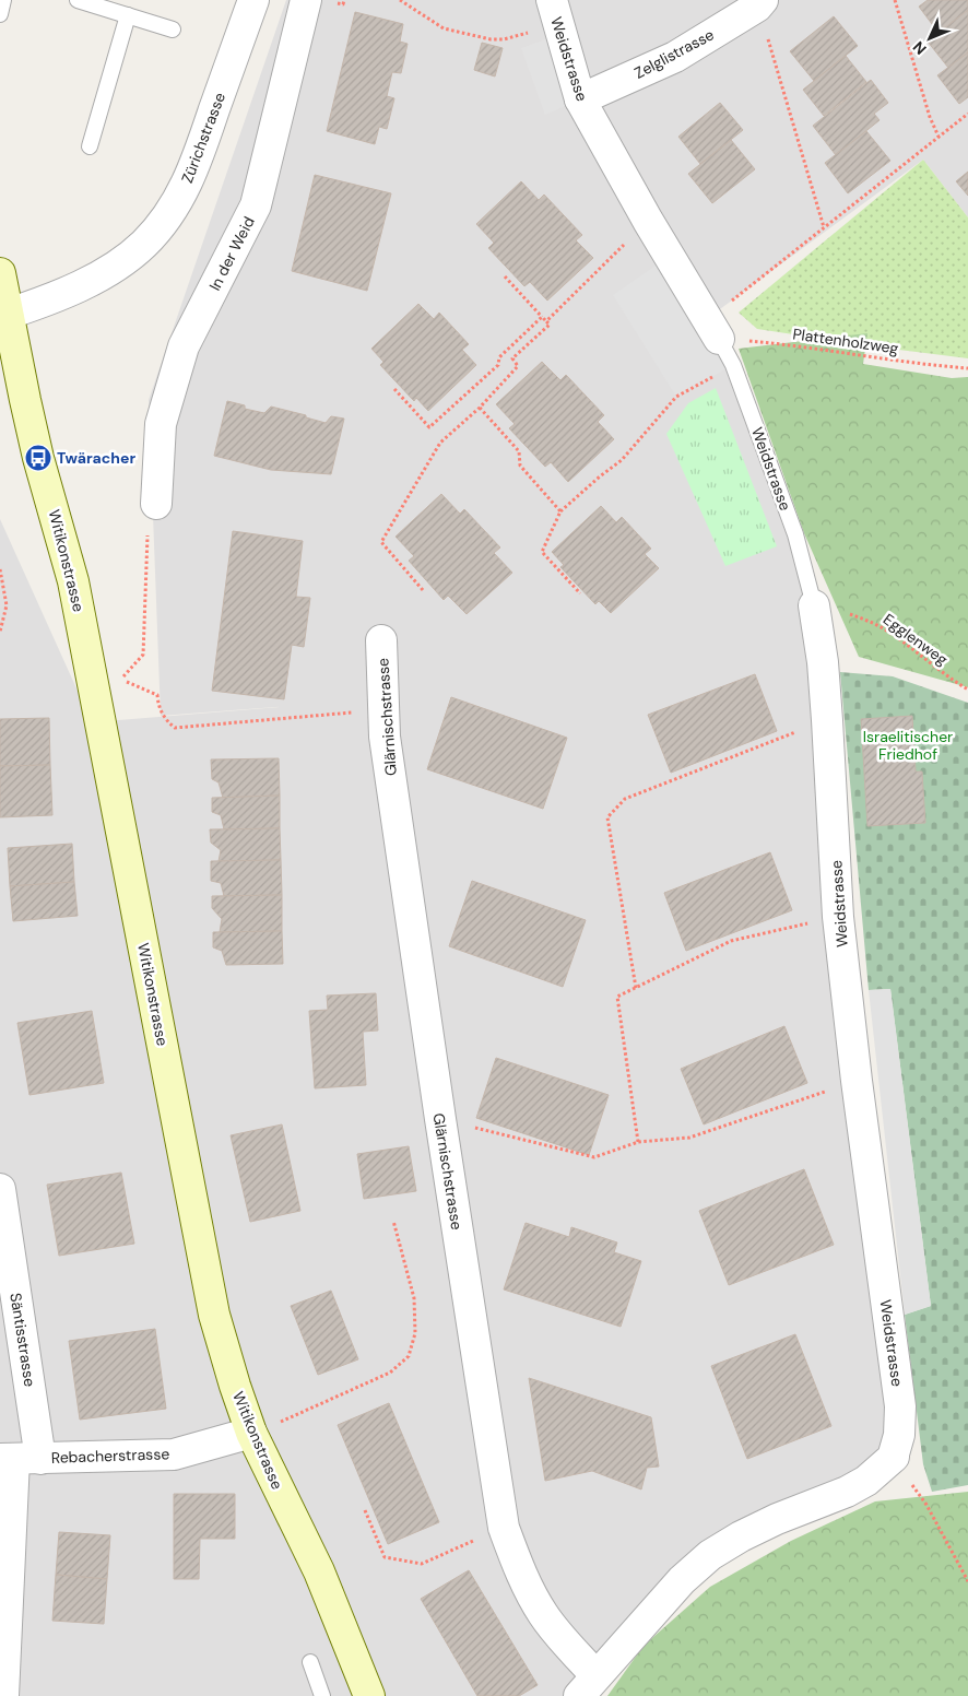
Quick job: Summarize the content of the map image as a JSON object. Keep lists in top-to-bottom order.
{
  "streets": {
    "main road": ["Witikonstrasse"],
    "street": [
      "Zelglistrasse",
      "Weidstrasse",
      "Zürichstrasse",
      "In der Weid",
      "Glärnischstrasse",
      "Säntisstrasse",
      "Rebacherstrasse"
    ],
    "path": ["Plattenholzweg", "Egglenweg"]
  },
  "crossings": [
    ["Zelglistrasse", "Weidstrasse"],
    ["Weidstrasse", "Plattenholzweg"],
    ["Weidstrasse", "Egglenweg"],
    ["Zürichstrasse", "Witikonstrasse"],
    ["Witikonstrasse", "Rebacherstrasse"],
    ["Säntisstrasse", "Rebacherstrasse"]
  ],
  "parks": ["Israelitischer Friedhof"],
  "places": {
    "bus stop": ["Twäracher"]
  },
  "north": "bottom left"
}
